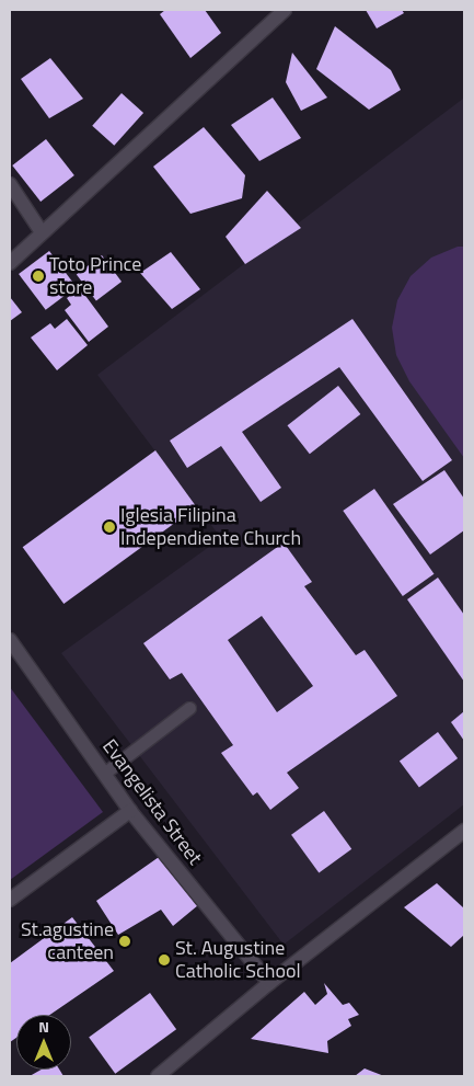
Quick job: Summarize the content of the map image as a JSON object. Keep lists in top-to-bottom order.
{
  "streets": {
    "street": ["Evangelista Street"]
  },
  "places": [
    "Toto Prince store",
    "Iglesia Filipina Independiente Church",
    "St.agustine canteen",
    "St. Augustine Catholic School"
  ],
  "north": "top"
}
